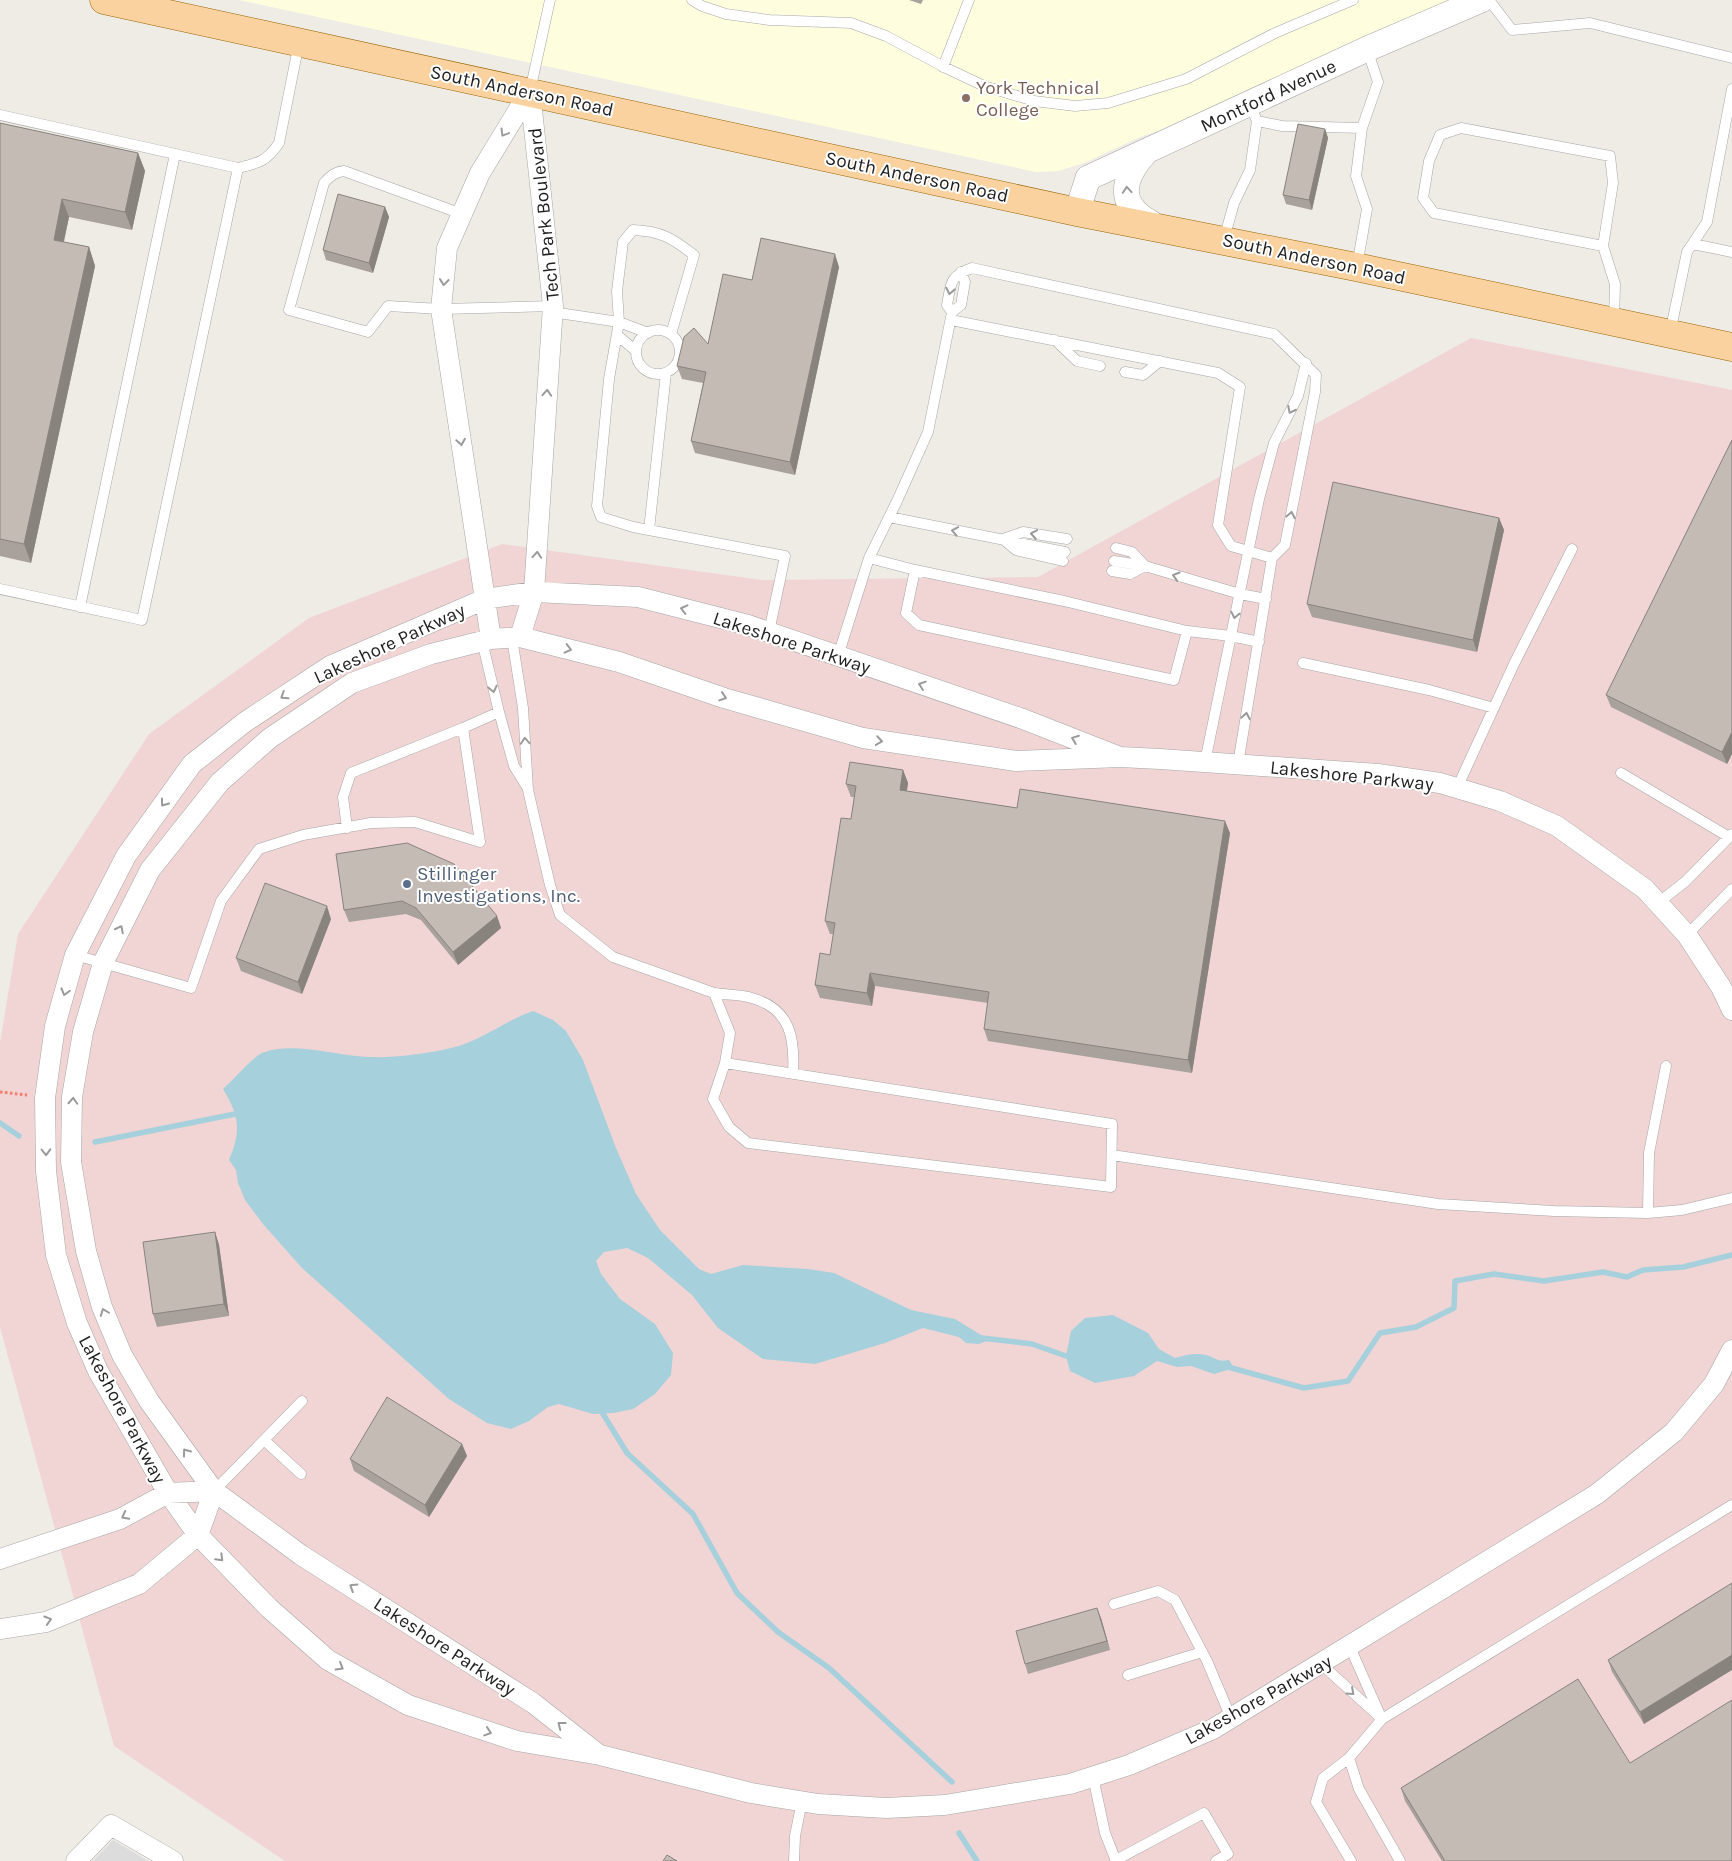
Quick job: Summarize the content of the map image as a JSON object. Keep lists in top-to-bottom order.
{
  "streets": {
    "main road": ["South Anderson Road"],
    "street": ["Montford Avenue", "Tech Park Boulevard", "Lakeshore Parkway"]
  },
  "crossings": [
    ["South Anderson Road", "Montford Avenue"],
    ["South Anderson Road", "Tech Park Boulevard"],
    ["Tech Park Boulevard", "Lakeshore Parkway"]
  ],
  "places": ["York Technical College", "Stillinger Investigations, Inc."]
}
